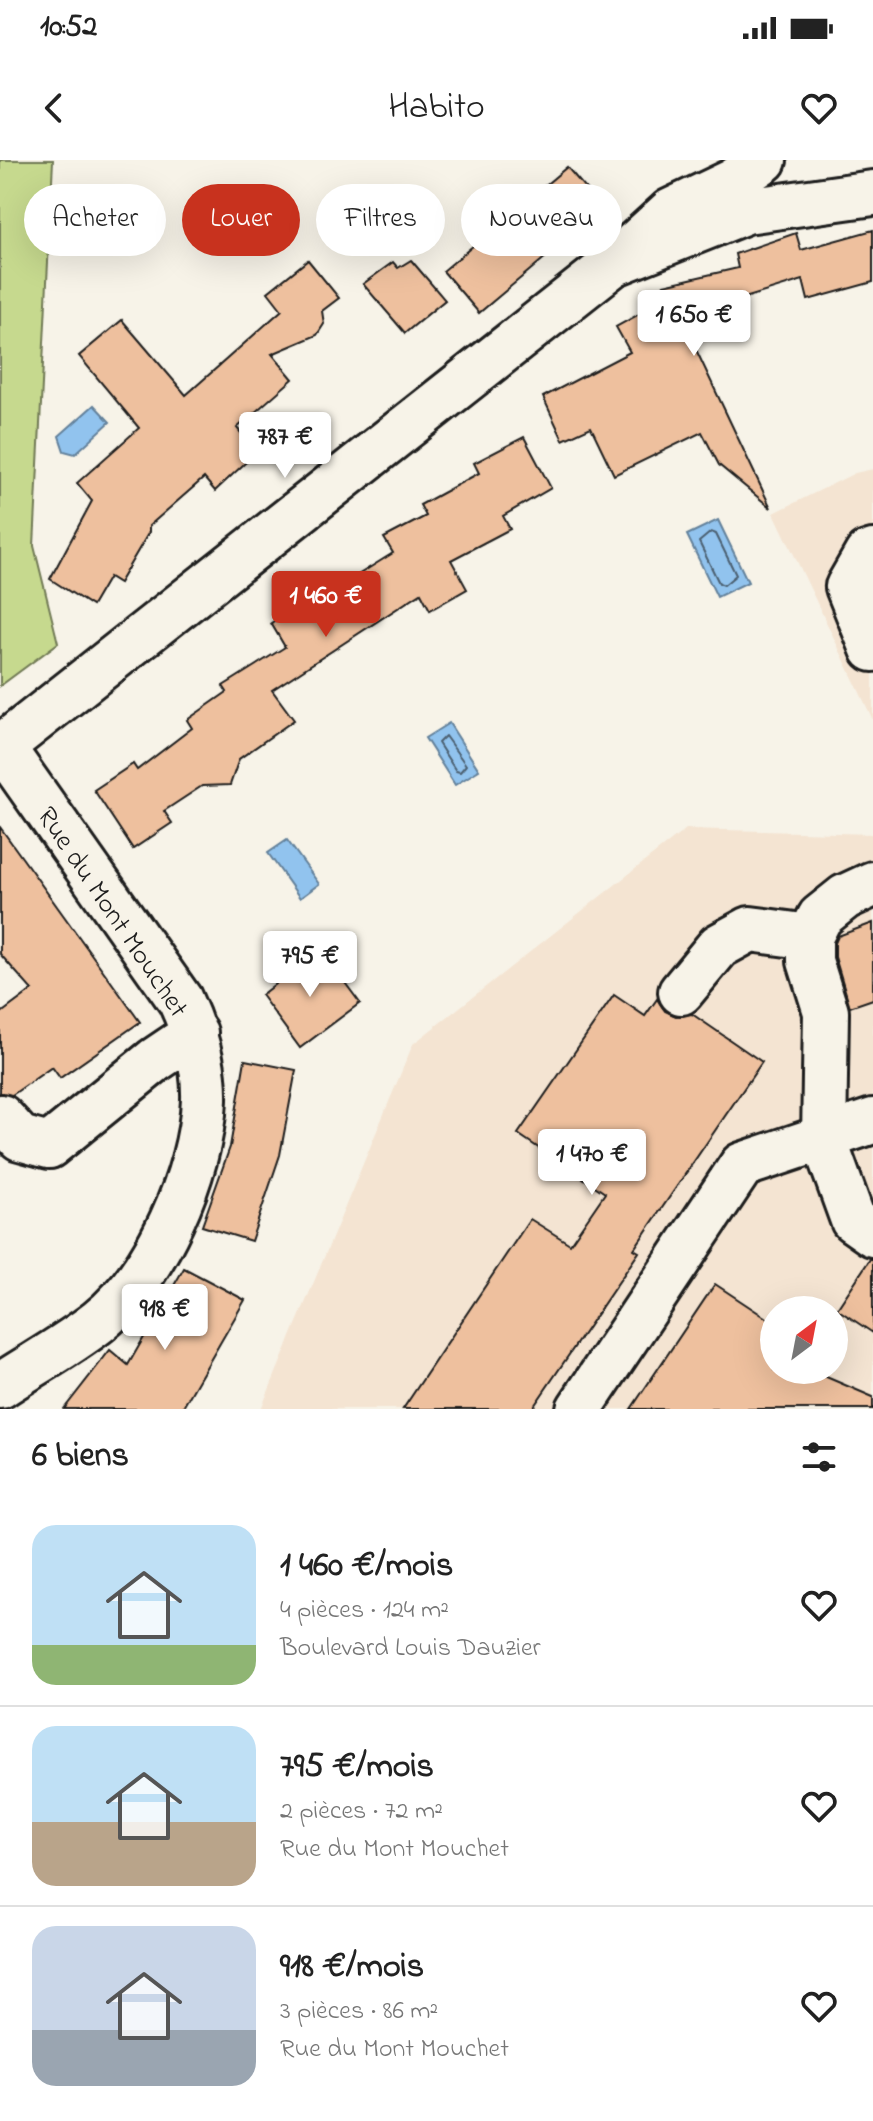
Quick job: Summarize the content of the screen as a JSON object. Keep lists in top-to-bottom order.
{
  "streets": {
    "main road": ["Rue du Mont Mouchet"]
  },
  "north": "top right",
  "page": {
    "status": "10:52",
    "header": "Habito",
    "chip": [
      "Acheter",
      "Louer",
      "Filtres",
      "Nouveau"
    ],
    "price": [
      "1 650 €",
      "787 €",
      "1 460 €",
      "795 €",
      "1 470 €",
      "918 €"
    ],
    "heading": "6 biens",
    "list": [
      {
        "name": "1 460 €/mois",
        "note": "4 pièces · 124 m² · Boulevard Louis Dauzier"
      },
      {
        "name": "795 €/mois",
        "note": "2 pièces · 72 m² · Rue du Mont Mouchet"
      },
      {
        "name": "918 €/mois",
        "note": "3 pièces · 86 m² · Rue du Mont Mouchet"
      }
    ]
  }
}
